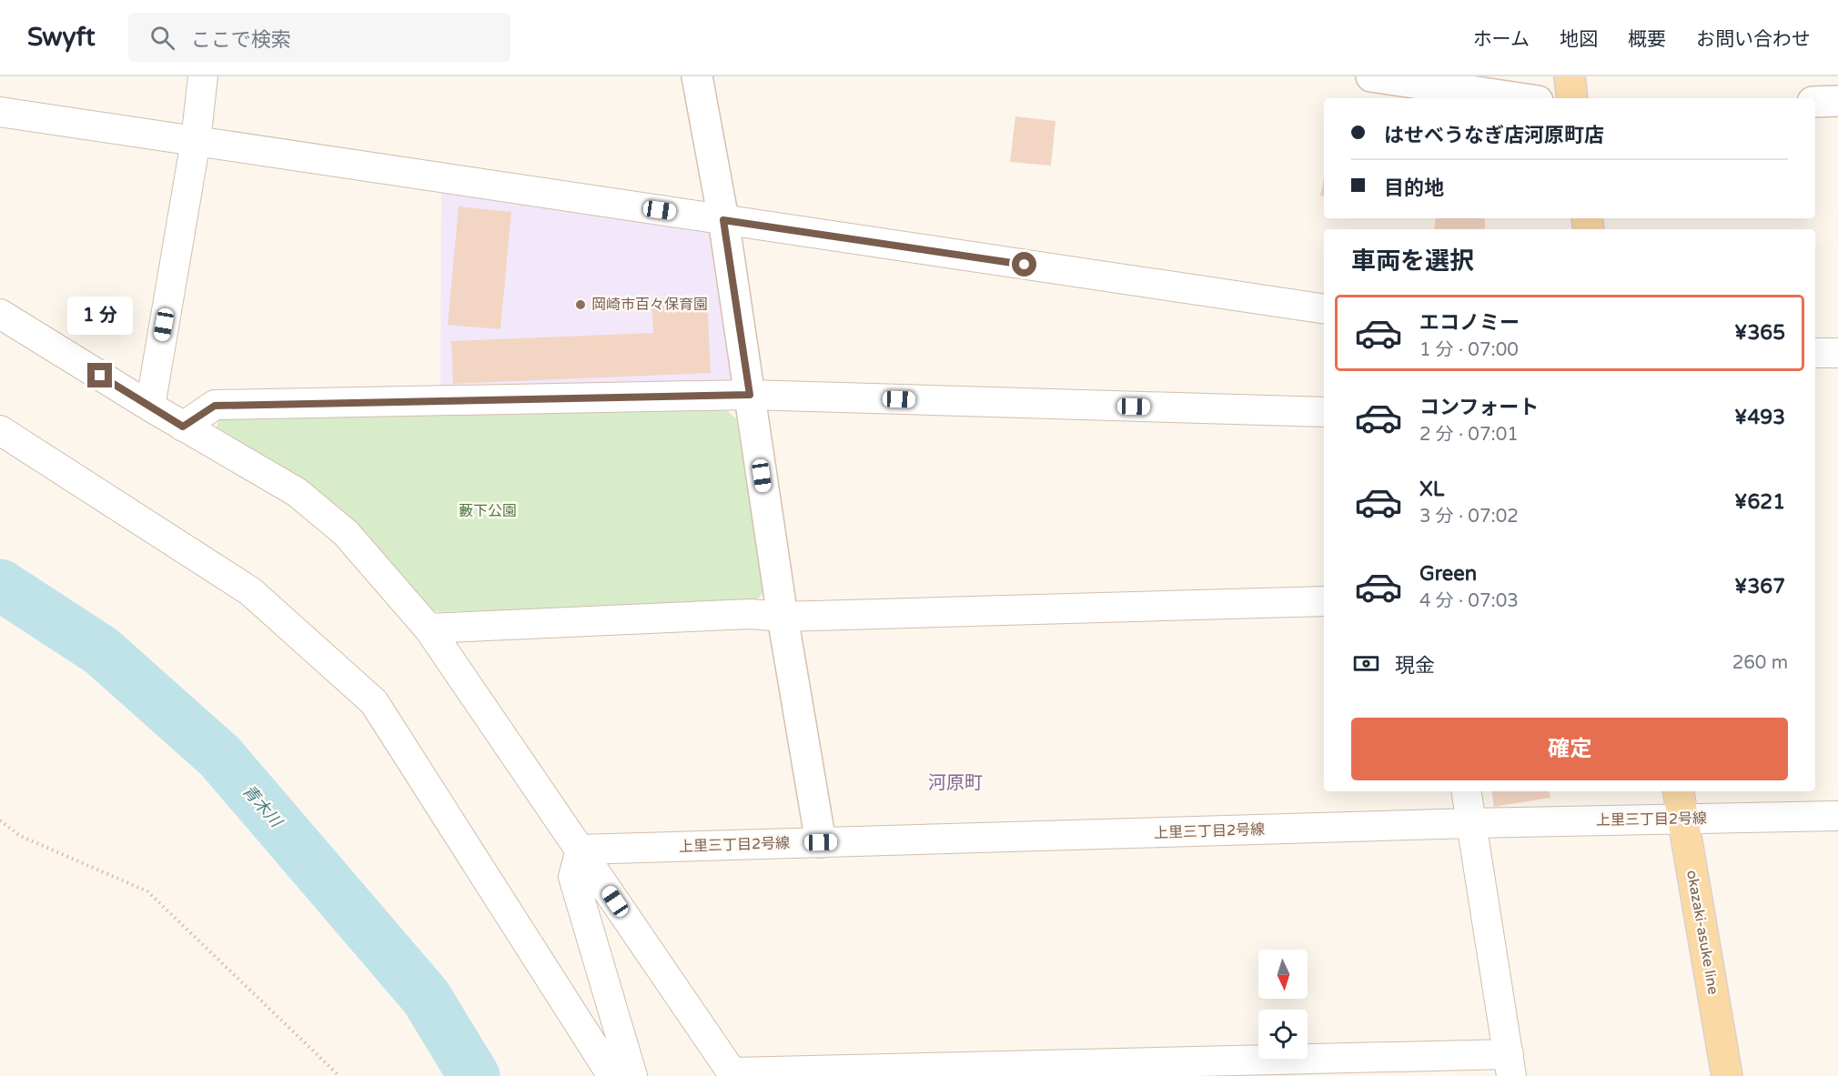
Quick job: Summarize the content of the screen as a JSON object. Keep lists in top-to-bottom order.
{
  "streets": {
    "main road": ["okazaki-asuke line"],
    "street": ["上里三丁目2号線"]
  },
  "crossings": [
    ["上里三丁目2号線", "okazaki-asuke line"]
  ],
  "districts": ["河原町"],
  "water": ["青木川"],
  "parks": ["藪下公園"],
  "places": ["岡崎市百々保育園"],
  "north": "bottom",
  "page": {
    "header": "Swyft",
    "search": "ここで検索",
    "nav": [
      "ホーム",
      "地図",
      "概要",
      "お問い合わせ"
    ],
    "banner": ["はせべうなぎ店河原町店", "目的地"],
    "heading": "車両を選択",
    "list": [
      {
        "name": "エコノミー",
        "note": "1 分 · 07:00",
        "value": "¥365"
      },
      {
        "name": "コンフォート",
        "note": "2 分 · 07:01",
        "value": "¥493"
      },
      {
        "name": "XL",
        "note": "3 分 · 07:02",
        "value": "¥621"
      },
      {
        "name": "Green",
        "note": "4 分 · 07:03",
        "value": "¥367"
      }
    ],
    "bubble": "1 分",
    "pay": ["現金", "260 m"],
    "buttons": "確定"
  }
}
